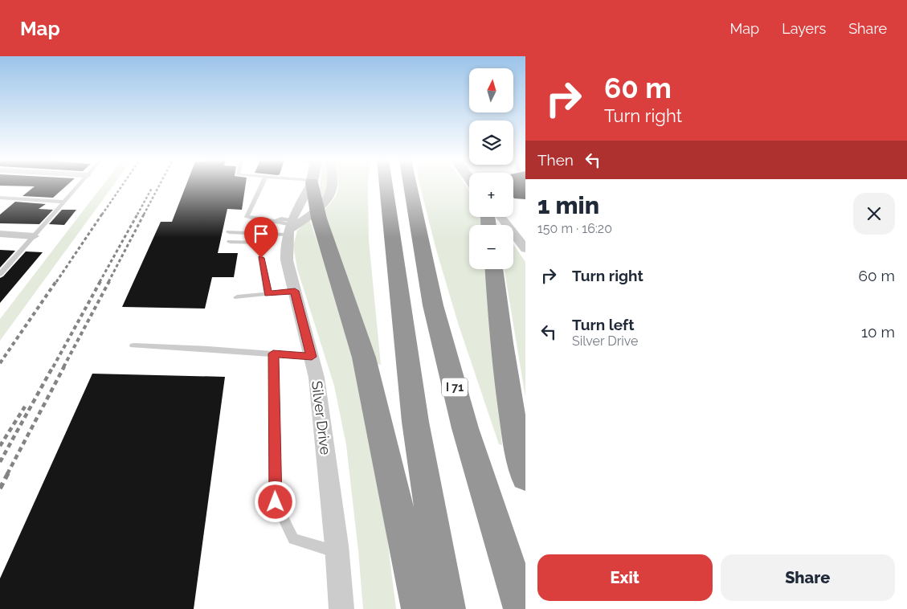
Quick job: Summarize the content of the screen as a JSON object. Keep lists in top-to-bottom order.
{
  "streets": {
    "highway": ["I 71"],
    "street": ["Silver Drive"]
  },
  "north": "top",
  "page": {
    "header": "Map",
    "nav": ["Map", "Layers", "Share"],
    "turn": ["60 m", "Turn right"],
    "map_buttons": ["+", "−"],
    "then": "Then",
    "heading": ["1 min", "150 m · 16:20"],
    "list": [
      {
        "name": "Turn right",
        "value": "60 m"
      },
      {
        "name": "Turn left",
        "note": "Silver Drive",
        "value": "10 m"
      }
    ],
    "buttons": ["Exit", "Share"]
  }
}
